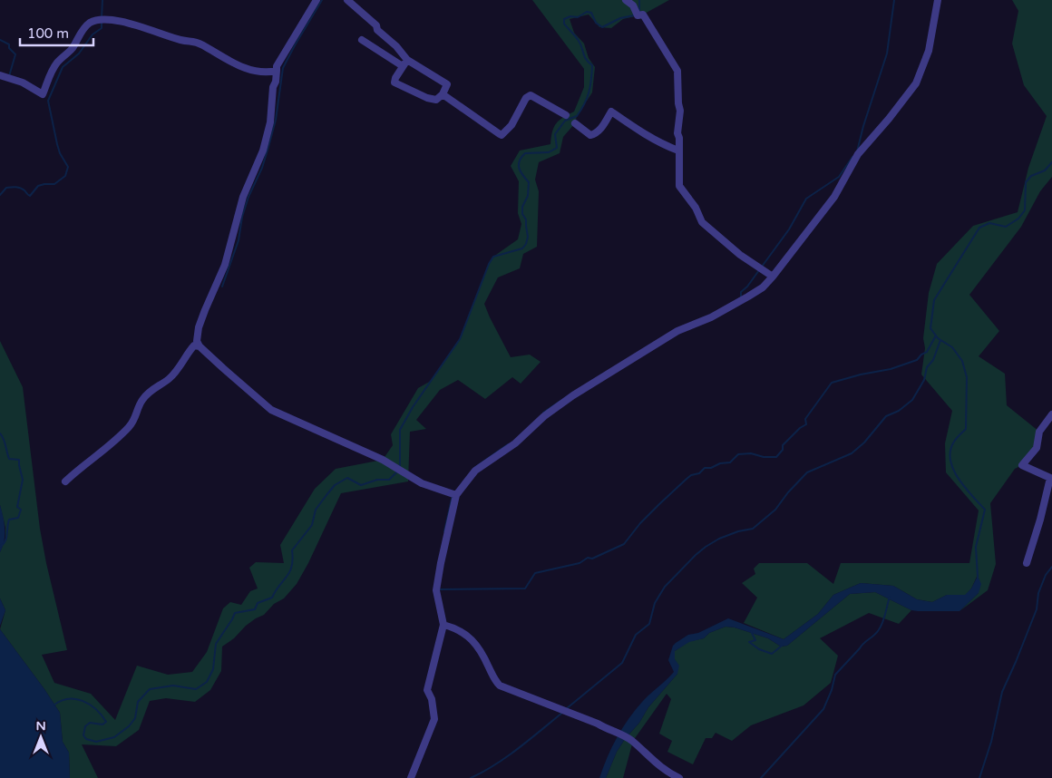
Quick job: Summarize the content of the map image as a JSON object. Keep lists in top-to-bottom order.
{
  "scale_bar": "100 m",
  "north": "top"
}
